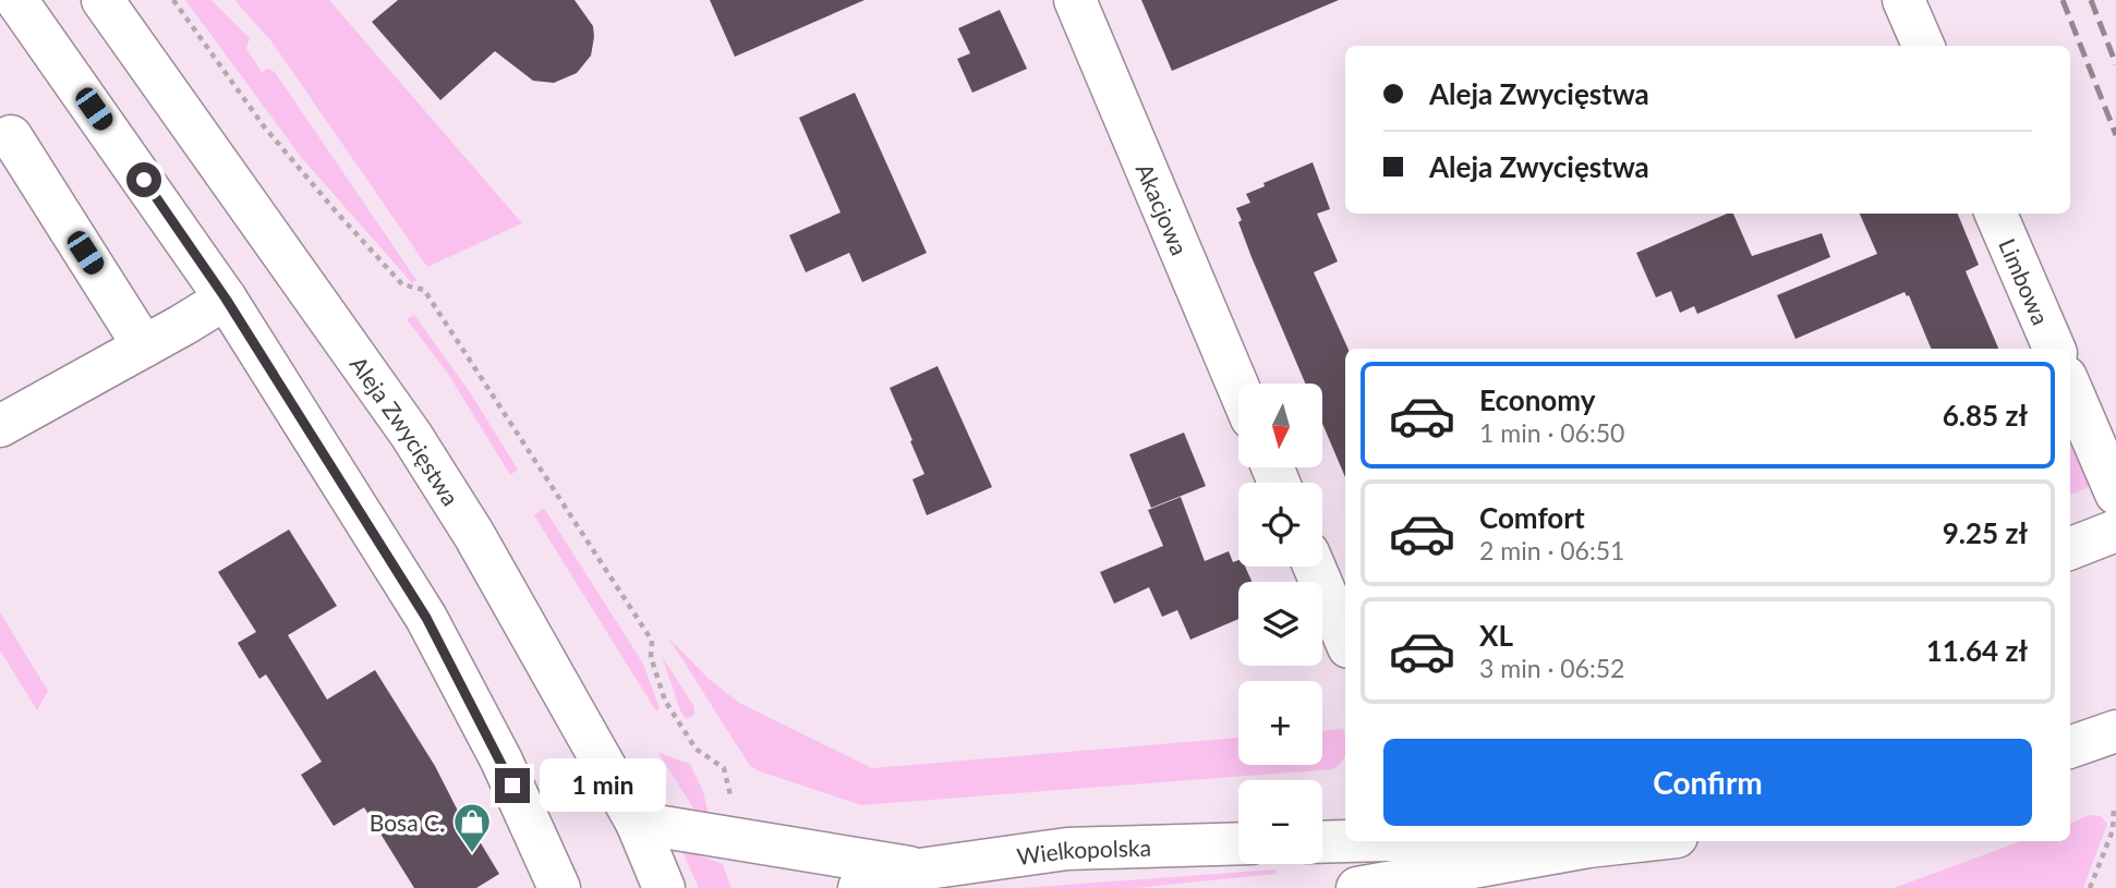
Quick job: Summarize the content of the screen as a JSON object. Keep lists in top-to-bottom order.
{
  "streets": {
    "main road": [
      "Akacjowa",
      "Limbowa",
      "Aleja Zwycięstwa",
      "Wielkopolska"
    ]
  },
  "crossings": [
    ["Aleja Zwycięstwa", "Wielkopolska"]
  ],
  "places": {
    "shop": ["Bosa C."]
  },
  "north": "bottom",
  "page": {
    "banner": ["Aleja Zwycięstwa", "Aleja Zwycięstwa"],
    "list": [
      {
        "name": "Economy",
        "note": "1 min · 06:50",
        "value": "6.85 zł"
      },
      {
        "name": "Comfort",
        "note": "2 min · 06:51",
        "value": "9.25 zł"
      },
      {
        "name": "XL",
        "note": "3 min · 06:52",
        "value": "11.64 zł"
      }
    ],
    "map_buttons": ["+", "−"],
    "buttons": "Confirm",
    "bubble": "1 min"
  }
}
